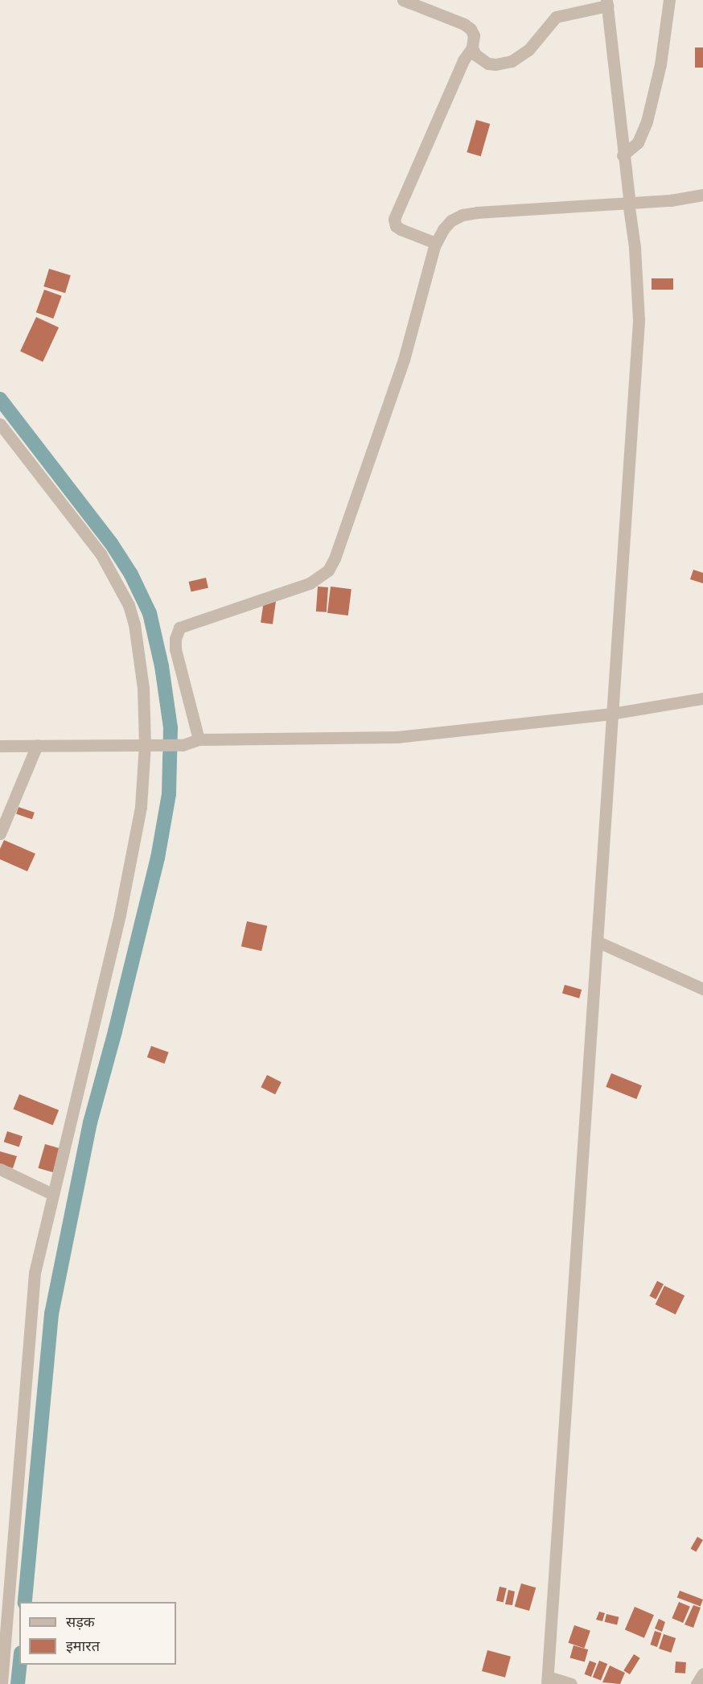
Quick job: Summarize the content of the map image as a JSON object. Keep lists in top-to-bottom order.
{
  "legend": ["सड़क", "इमारत"]
}
